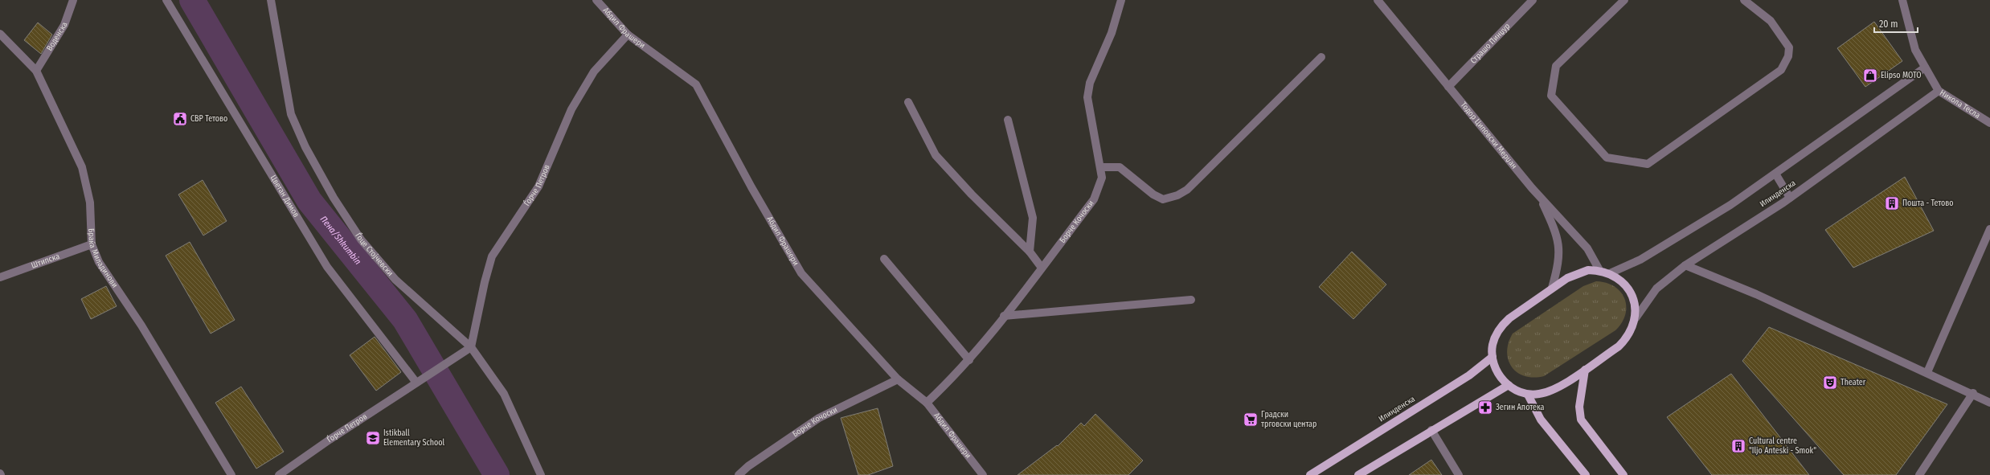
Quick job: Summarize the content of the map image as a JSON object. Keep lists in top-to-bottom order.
{
  "streets": {
    "main road": ["Илинденска"],
    "street": [
      "Абдил Фрашери",
      "Воденска",
      "Страшо Пинџур",
      "Никола Тесла",
      "Тодор Циповски Мерџан",
      "Ѓорче Петров",
      "Цветан Димов",
      "Борче Кочоски",
      "Ѓоце Стојчевски",
      "Браќа Миладинови",
      "Штипска"
    ]
  },
  "crossings": [
    ["Абдил Фрашери", "Ѓорче Петров"],
    ["Абдил Фрашери", "Борче Кочоски"],
    ["Воденска", "Браќа Миладинови"],
    ["Страшо Пинџур", "Тодор Циповски Мерџан"],
    ["Никола Тесла", "Илинденска"],
    ["Ѓорче Петров", "Цветан Димов"],
    ["Ѓорче Петров", "Ѓоце Стојчевски"],
    ["Браќа Миладинови", "Штипска"]
  ],
  "water": ["Пена/Shkumbin"],
  "places": {
    "shop": ["Elipso MOTO"],
    "public building": ["СВР Тетово"],
    "building": ["Пошта - Тетово", "Cultural centre \"Iljo Anteski - Smok\""],
    "theatre": ["Theater"],
    "pharmacy": ["Зегин Апотека"],
    "supermarket": ["Градски трговски центар"],
    "school or university": ["Istikball Elementary School"]
  },
  "scale_bar": "20 m"
}
